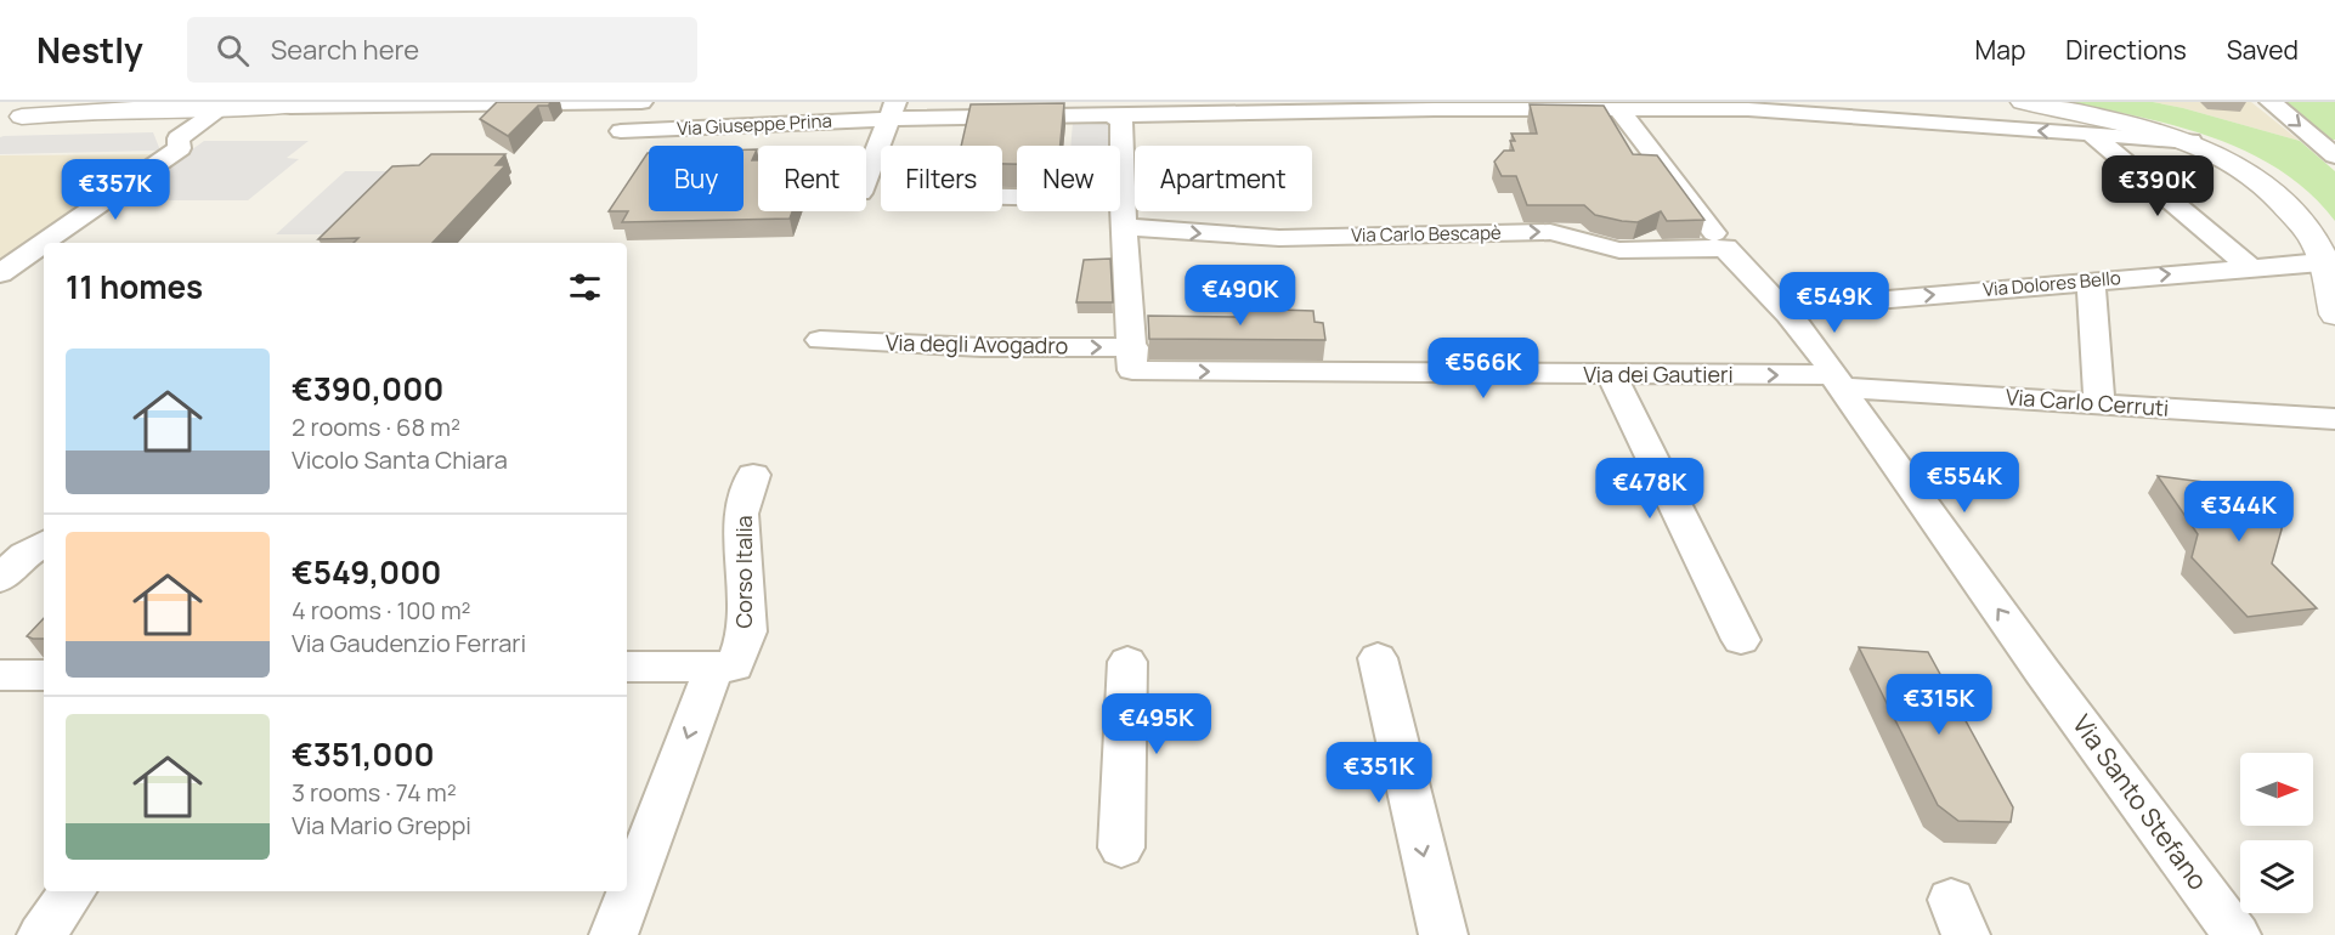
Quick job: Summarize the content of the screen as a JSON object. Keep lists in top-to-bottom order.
{
  "streets": {
    "street": [
      "Via Giuseppe Prina",
      "Via Carlo Bescapè",
      "Via Dolores Bello",
      "Via degli Avogadro",
      "Via dei Gautieri",
      "Via Carlo Cerruti",
      "Corso Italia",
      "Via Santo Stefano"
    ]
  },
  "crossings": [
    ["Via Giuseppe Prina", "Via Santo Stefano"],
    ["Via Carlo Bescapè", "Via Santo Stefano"],
    ["Via Dolores Bello", "Via Santo Stefano"],
    ["Via degli Avogadro", "Via dei Gautieri"],
    ["Via dei Gautieri", "Via Carlo Cerruti"],
    ["Via dei Gautieri", "Via Santo Stefano"],
    ["Via Carlo Cerruti", "Via Santo Stefano"]
  ],
  "one_way": [
    "Via Carlo Bescapè",
    "Via dei Gautieri",
    "Corso Italia",
    "Via Santo Stefano"
  ],
  "north": "right",
  "page": {
    "header": "Nestly",
    "search": "Search here",
    "nav": ["Map", "Directions", "Saved"],
    "chip": [
      "Buy",
      "Rent",
      "Filters",
      "New",
      "Apartment"
    ],
    "price": [
      "€390K",
      "€357K",
      "€490K",
      "€549K",
      "€566K",
      "€554K",
      "€478K",
      "€344K",
      "€315K",
      "€495K",
      "€351K"
    ],
    "heading": "11 homes",
    "list": [
      {
        "name": "€390,000",
        "note": "2 rooms · 68 m² · Vicolo Santa Chiara"
      },
      {
        "name": "€549,000",
        "note": "4 rooms · 100 m² · Via Gaudenzio Ferrari"
      },
      {
        "name": "€351,000",
        "note": "3 rooms · 74 m² · Via Mario Greppi"
      }
    ]
  }
}
